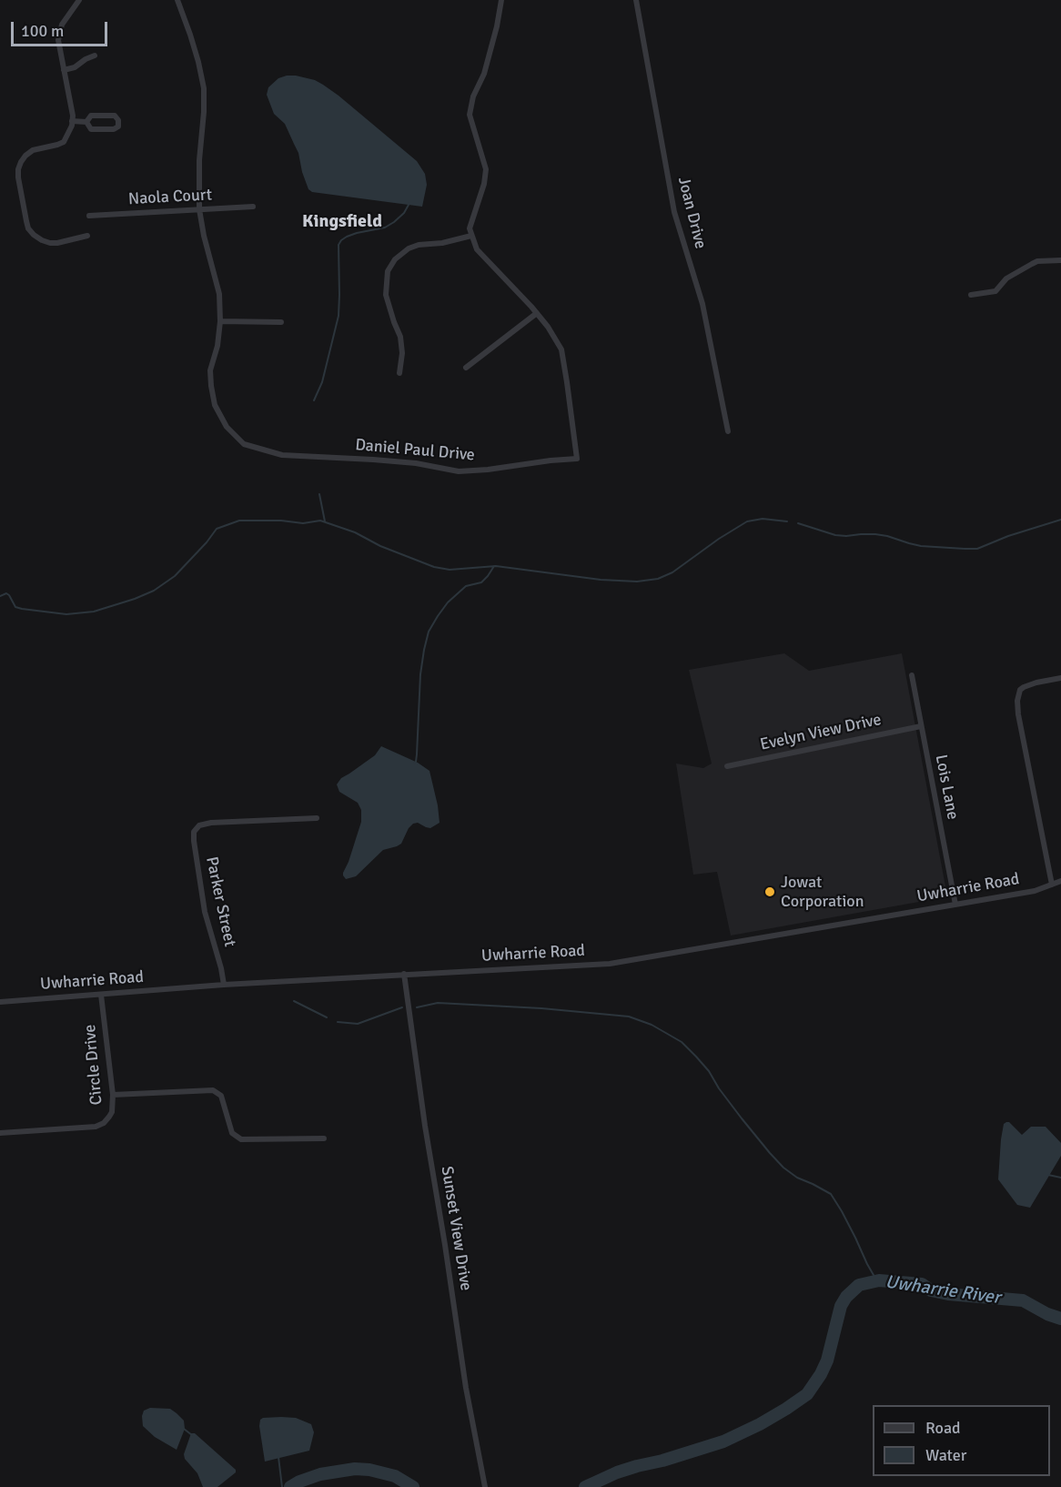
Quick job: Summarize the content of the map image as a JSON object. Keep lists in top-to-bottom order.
{
  "streets": {
    "street": [
      "Naola Court",
      "Joan Drive",
      "Daniel Paul Drive",
      "Evelyn View Drive",
      "Lois Lane",
      "Uwharrie Road",
      "Parker Street",
      "Circle Drive",
      "Sunset View Drive"
    ]
  },
  "crossings": [
    ["Naola Court", "Daniel Paul Drive"],
    ["Evelyn View Drive", "Lois Lane"],
    ["Lois Lane", "Uwharrie Road"],
    ["Uwharrie Road", "Parker Street"],
    ["Uwharrie Road", "Circle Drive"],
    ["Uwharrie Road", "Sunset View Drive"]
  ],
  "districts": ["Kingsfield"],
  "water": ["Uwharrie River"],
  "places": ["Jowat Corporation"],
  "legend": ["Road", "Water"],
  "scale_bar": "100 m"
}
